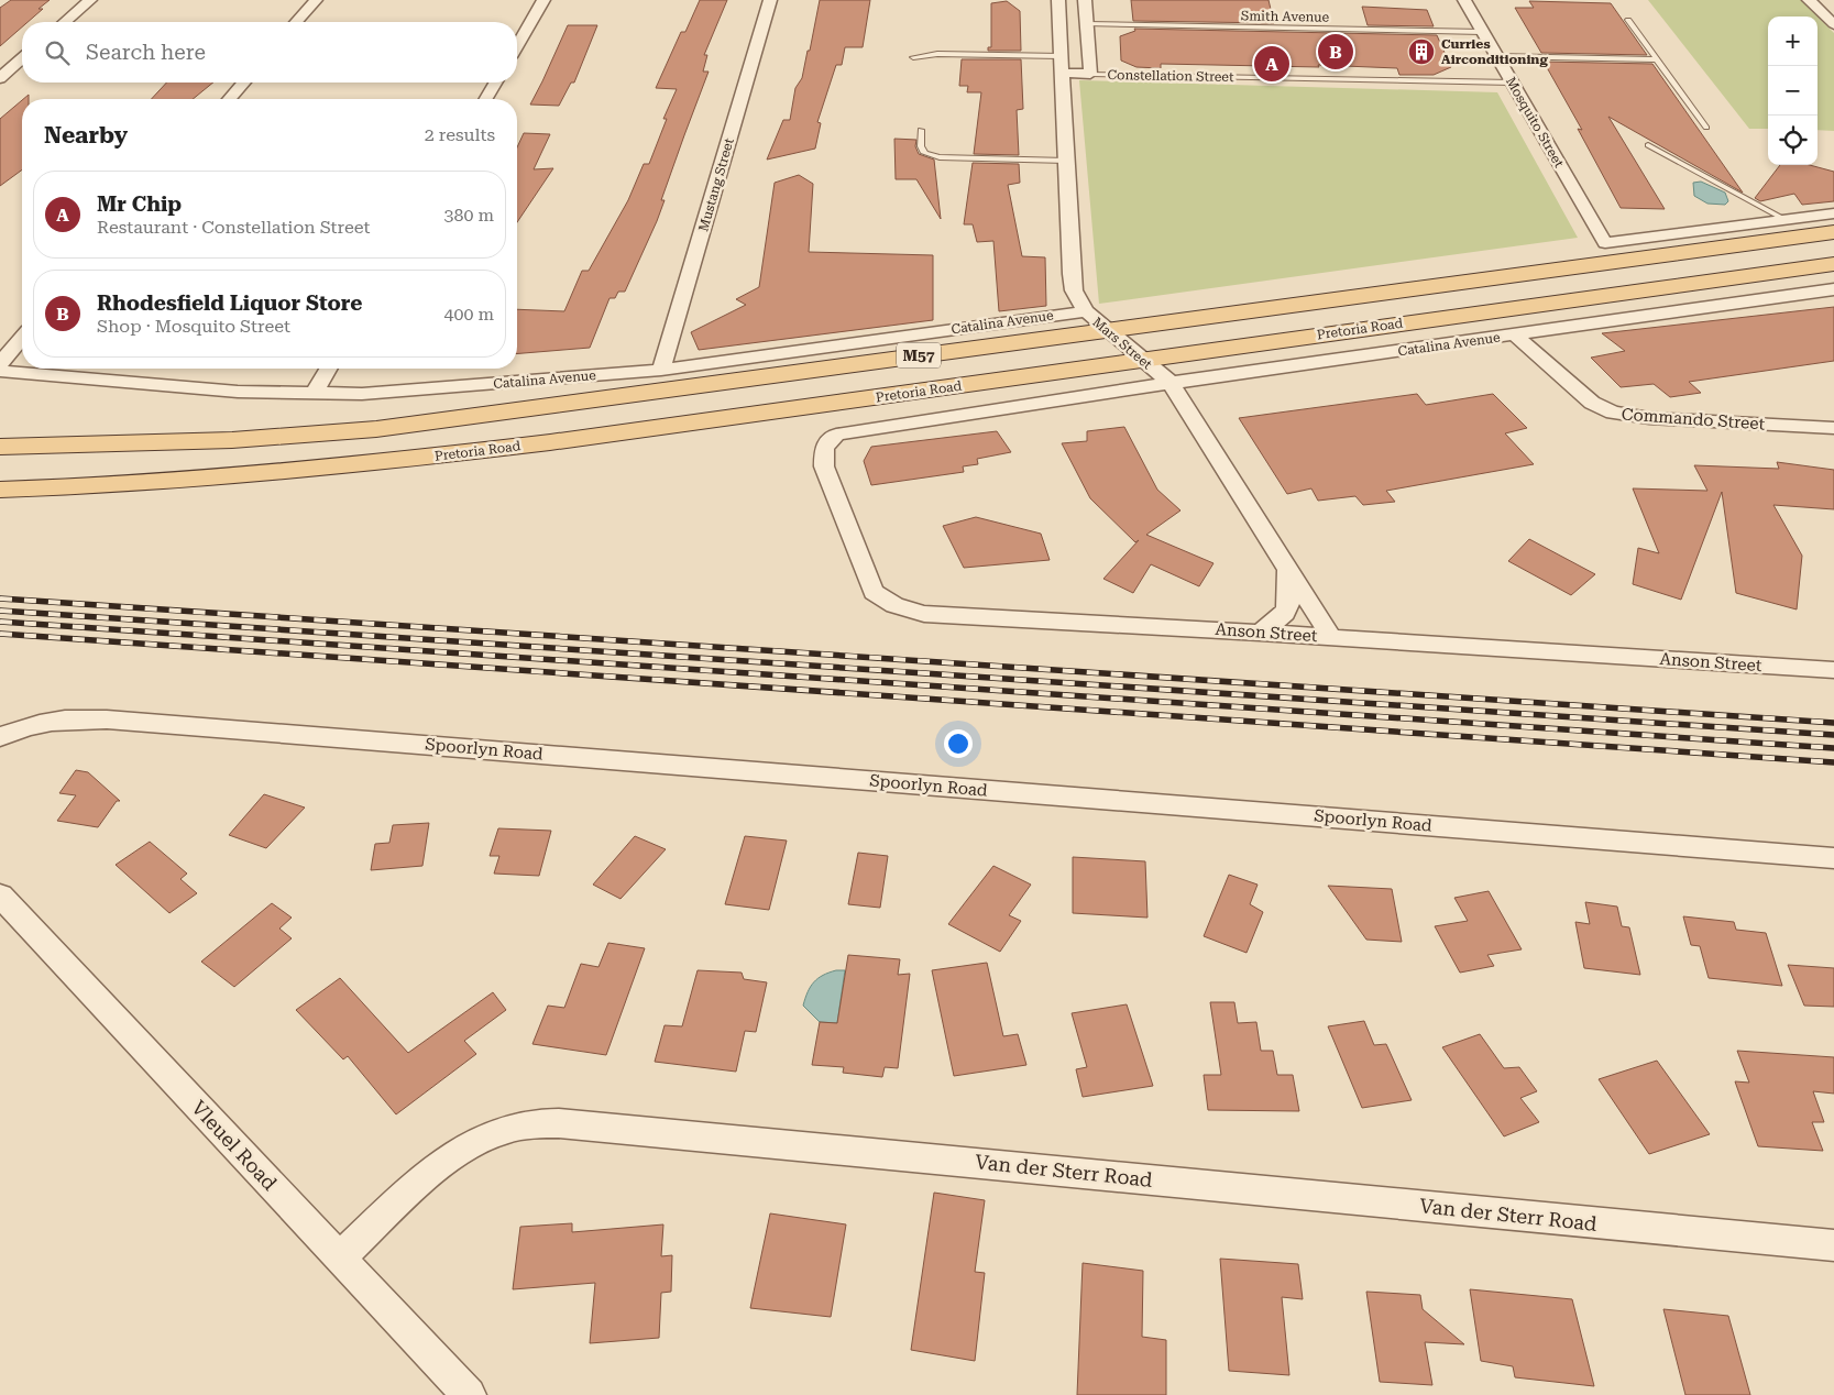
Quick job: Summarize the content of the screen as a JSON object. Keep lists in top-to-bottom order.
{
  "streets": {
    "main road": ["Pretoria Road", "M57"],
    "street": [
      "Constellation Street",
      "Mosquito Street",
      "Mustang Street",
      "Catalina Avenue",
      "Mars Street",
      "Commando Street",
      "Anson Street",
      "Spoorlyn Road",
      "Vleuel Road",
      "Van der Sterr Road"
    ],
    "lane": ["Smith Avenue"]
  },
  "crossings": [
    ["Smith Avenue", "Mosquito Street"],
    ["Constellation Street", "Mosquito Street"],
    ["Constellation Street", "Mars Street"],
    ["Mustang Street", "Catalina Avenue"],
    ["Catalina Avenue", "Mars Street"],
    ["Catalina Avenue", "Commando Street"],
    ["Catalina Avenue", "Anson Street"],
    ["Pretoria Road", "Mars Street"],
    ["Mars Street", "M57"],
    ["Mars Street", "Anson Street"],
    ["Vleuel Road", "Van der Sterr Road"]
  ],
  "places": {
    "building": ["Curries Airconditioning"]
  },
  "page": {
    "map_buttons": ["+", "−"],
    "search": "Search here",
    "pins": ["B", "A"],
    "heading": ["Nearby", "2 results"],
    "list": [
      {
        "mark": "A",
        "name": "Mr Chip",
        "note": "Restaurant · Constellation Street",
        "value": "380 m"
      },
      {
        "mark": "B",
        "name": "Rhodesfield Liquor Store",
        "note": "Shop · Mosquito Street",
        "value": "400 m"
      }
    ]
  }
}
